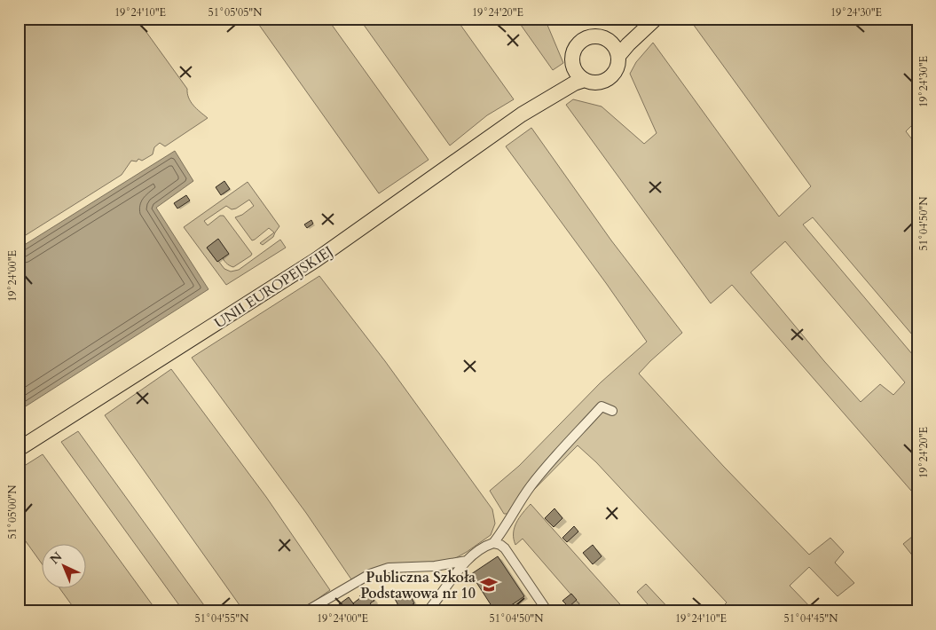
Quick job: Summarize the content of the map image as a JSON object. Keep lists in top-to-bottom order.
{
  "streets": {
    "main road": ["UNII EUROPEJSKIEJ"]
  },
  "places": {
    "school or university": ["Publiczna Szkoła Podstawowa nr 10"]
  },
  "north": "top left",
  "coordinates": [
    "19°24'10\"E",
    "51°05'05\"N",
    "19°24'20\"E",
    "19°24'30\"E",
    "51°04'50\"N",
    "19°24'00\"E",
    "51°05'00\"N",
    "51°04'55\"N",
    "51°04'45\"N"
  ]
}
